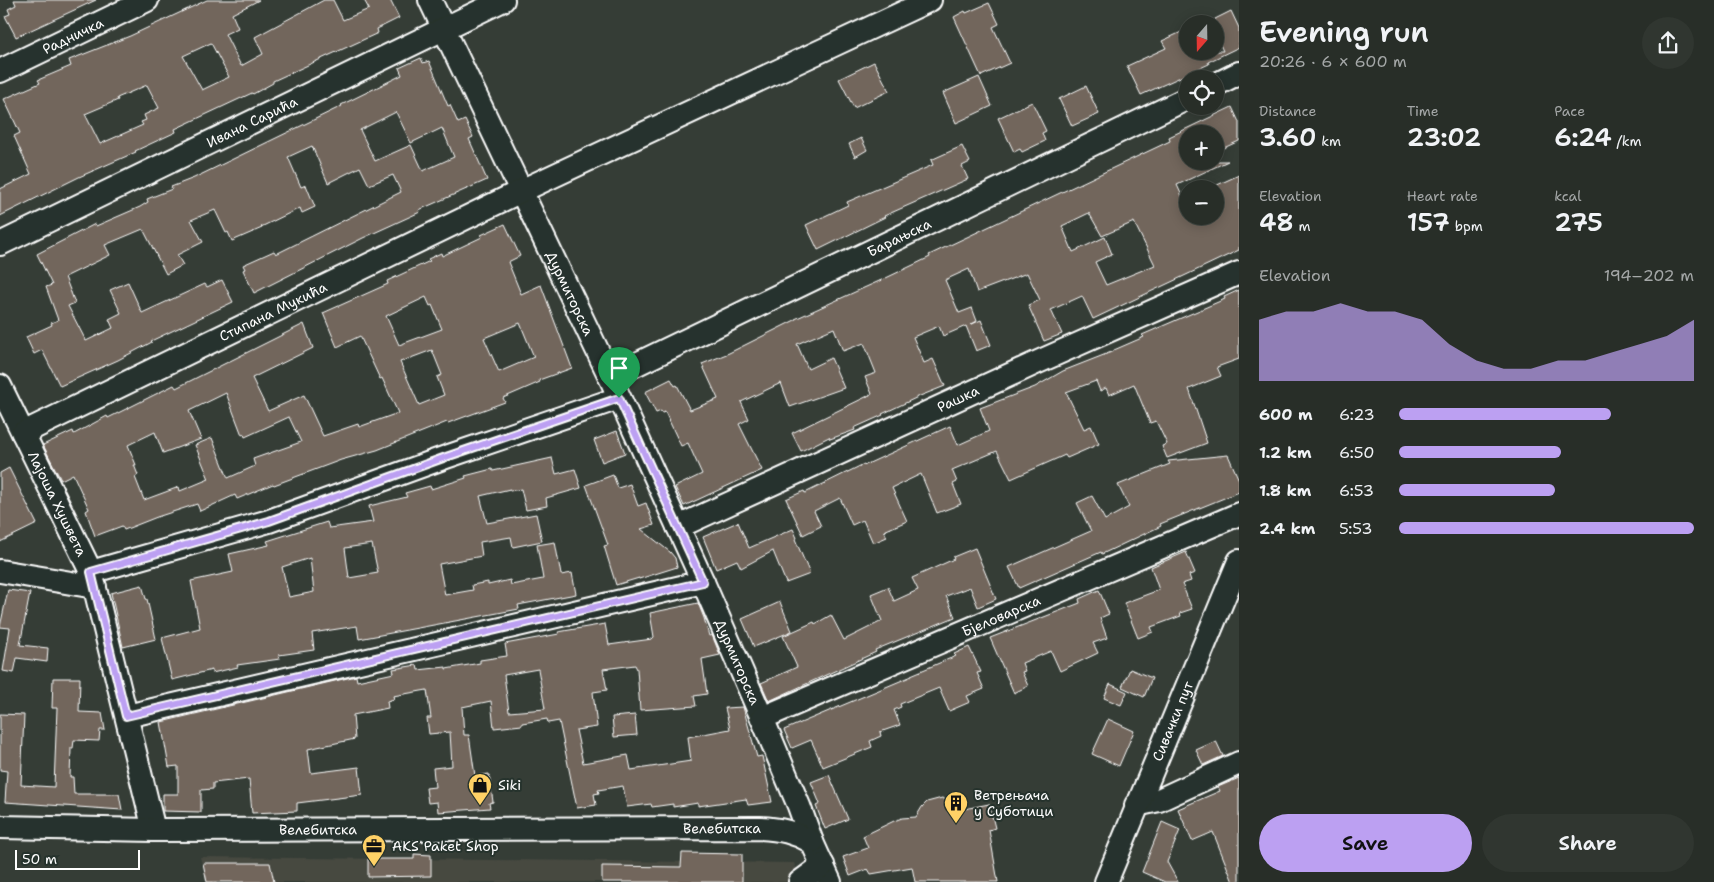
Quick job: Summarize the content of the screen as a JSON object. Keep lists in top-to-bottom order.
{
  "streets": {
    "street": [
      "Радничка",
      "Ивана Сарића",
      "Барањска",
      "Дурмиторска",
      "Стипана Мукића",
      "Рашка",
      "Лајоша Хушвета",
      "Бјеловарска",
      "Сивачки пут",
      "Велебитска"
    ]
  },
  "crossings": [
    ["Ивана Сарића", "Дурмиторска"],
    ["Барањска", "Дурмиторска"],
    ["Дурмиторска", "Стипана Мукића"],
    ["Дурмиторска", "Рашка"],
    ["Дурмиторска", "Бјеловарска"],
    ["Дурмиторска", "Велебитска"],
    ["Стипана Мукића", "Лајоша Хушвета"],
    ["Лајоша Хушвета", "Велебитска"]
  ],
  "places": {
    "shop": ["Siki"],
    "building": ["Ветрењача у Суботици"],
    "office": ["AKS Paket Shop"]
  },
  "scale_bar": "50 m",
  "north": "bottom",
  "page": {
    "heading": ["Evening run", "20:26 · 6 × 600 m"],
    "map_buttons": ["+", "−"],
    "stats": [
      ["Distance", "3.60 km"],
      ["Time", "23:02"],
      ["Pace", "6:24 /km"],
      ["Elevation", "48 m"],
      ["Heart rate", "157 bpm"],
      ["kcal", "275"]
    ],
    "chart": ["Elevation", "194–202 m"],
    "list": [
      {
        "name": "600 m",
        "note": "6:23"
      },
      {
        "name": "1.2 km",
        "note": "6:50"
      },
      {
        "name": "1.8 km",
        "note": "6:53"
      },
      {
        "name": "2.4 km",
        "note": "5:53"
      }
    ],
    "buttons": ["Save", "Share"],
    "scale": "50 m"
  }
}
